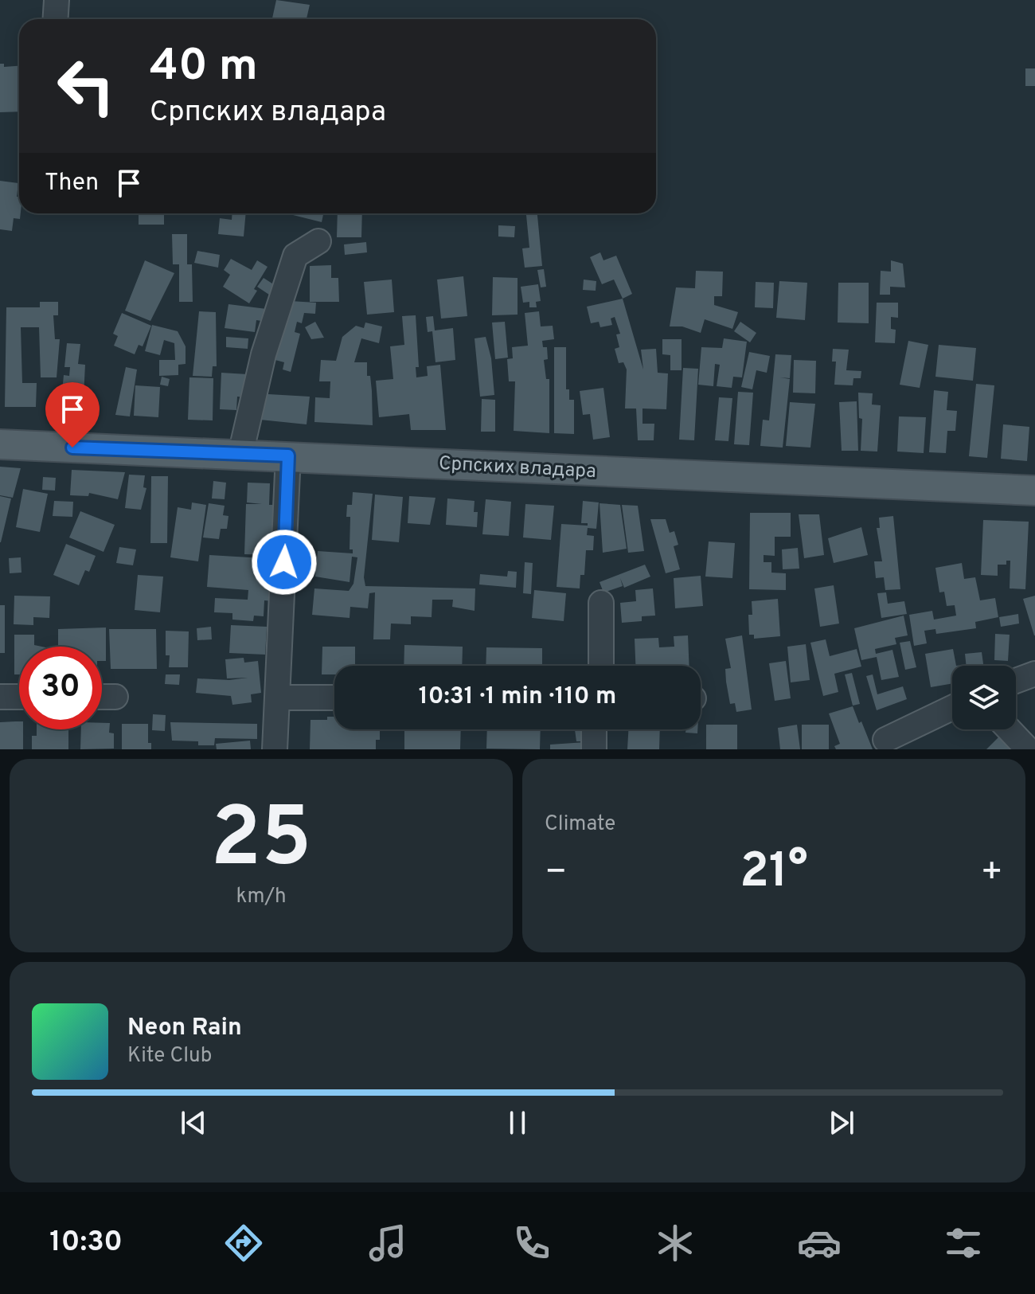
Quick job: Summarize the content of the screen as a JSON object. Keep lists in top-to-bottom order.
{
  "streets": {
    "main road": ["Српских владара"]
  },
  "page": {
    "turn": ["40 m", "Српских владара"],
    "then": "Then",
    "limit": "30",
    "trip": "10:31 · 1 min · 110 m",
    "tile": [
      ["25", "km/h"],
      "Climate"
    ],
    "heat": ["−", "21°", "+"],
    "song": ["Neon Rain", "Kite Club"],
    "tabs": "10:30"
  }
}
